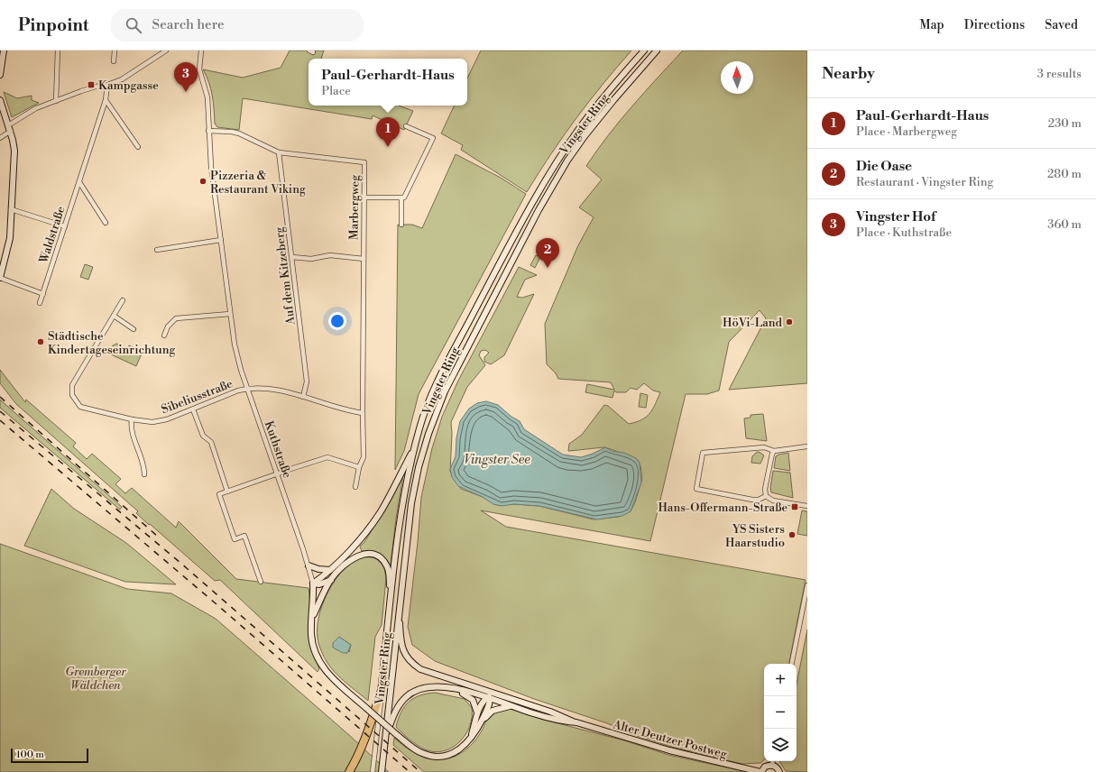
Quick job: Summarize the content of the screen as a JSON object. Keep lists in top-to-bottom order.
{
  "streets": {
    "main road": ["Vingster Ring", "Kuthstraße", "Alter Deutzer Postweg"],
    "street": [
      "Marbergweg",
      "Waldstraße",
      "Auf dem Kitzeberg",
      "Sibeliusstraße"
    ]
  },
  "crossings": [
    ["Vingster Ring", "Alter Deutzer Postweg"],
    ["Marbergweg", "Auf dem Kitzeberg"],
    ["Marbergweg", "Kuthstraße"],
    ["Sibeliusstraße", "Kuthstraße"],
    ["Kuthstraße", "Alter Deutzer Postweg"]
  ],
  "water": ["Vingster See"],
  "parks": ["Gremberger Wäldchen"],
  "places": {
    "transit": ["Kampgasse", "Hans-Offermann-Straße"],
    "other": [
      "Pizzeria & Restaurant Viking",
      "HöVi-Land",
      "Städtische Kindertageseinrichtung",
      "YS Sisters Haarstudio"
    ]
  },
  "scale_bar": "100 m",
  "north": "top",
  "page": {
    "header": "Pinpoint",
    "search": "Search here",
    "nav": ["Map", "Directions", "Saved"],
    "heading": ["Nearby", "3 results"],
    "popup": ["Paul-Gerhardt-Haus", "Place"],
    "pins": ["3", "1", "2"],
    "list": [
      {
        "mark": "1",
        "name": "Paul-Gerhardt-Haus",
        "note": "Place · Marbergweg",
        "value": "230 m"
      },
      {
        "mark": "2",
        "name": "Die Oase",
        "note": "Restaurant · Vingster Ring",
        "value": "280 m"
      },
      {
        "mark": "3",
        "name": "Vingster Hof",
        "note": "Place · Kuthstraße",
        "value": "360 m"
      }
    ],
    "map_buttons": ["+", "−"],
    "scale": "100 m"
  }
}
